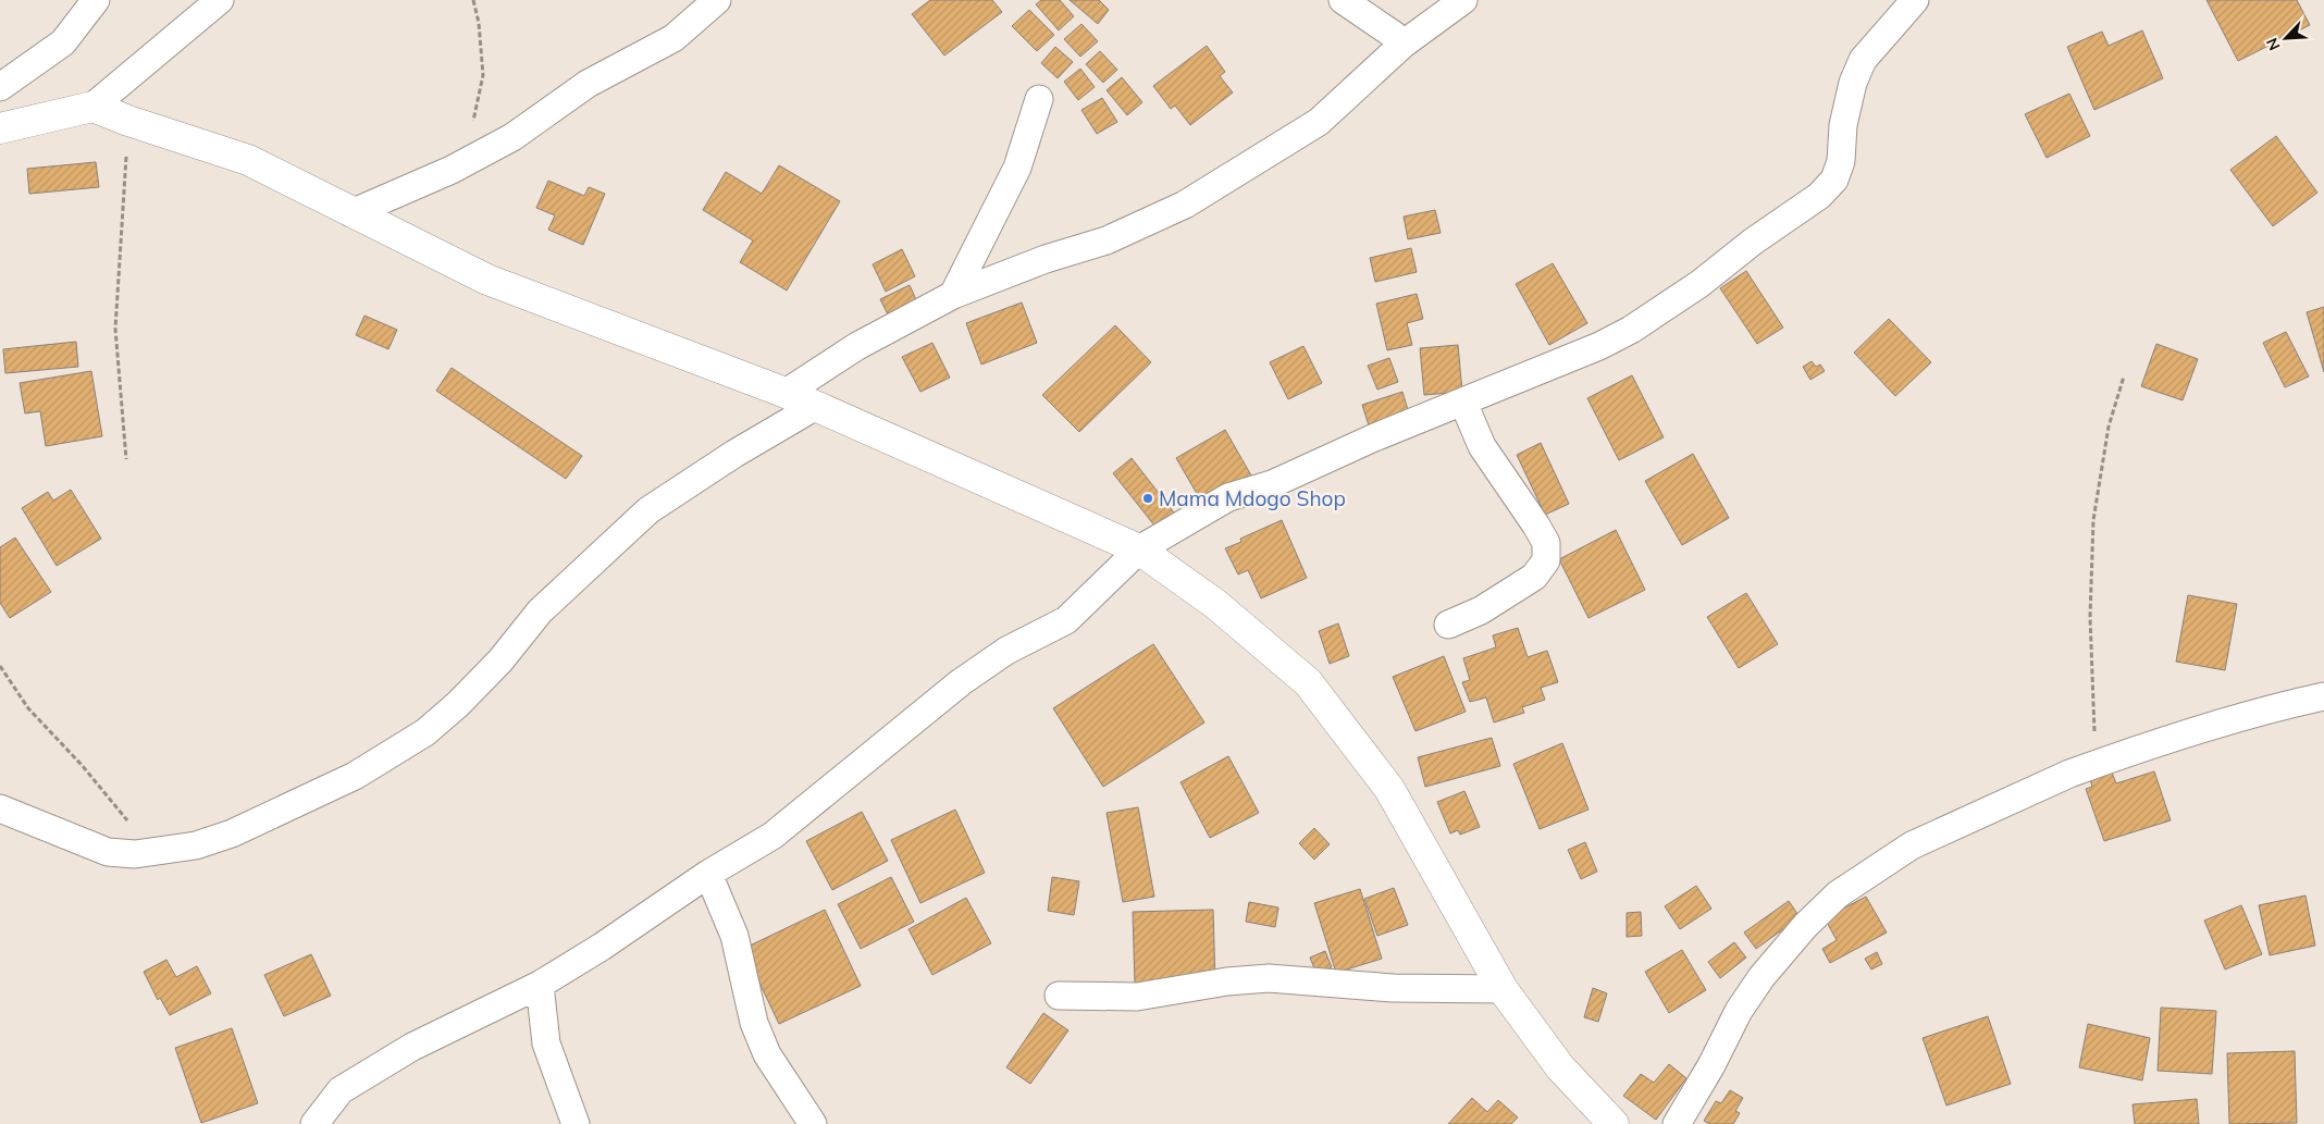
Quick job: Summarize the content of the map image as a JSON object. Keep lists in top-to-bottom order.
{
  "places": ["Mama Mdogo Shop"],
  "north": "bottom left"
}
